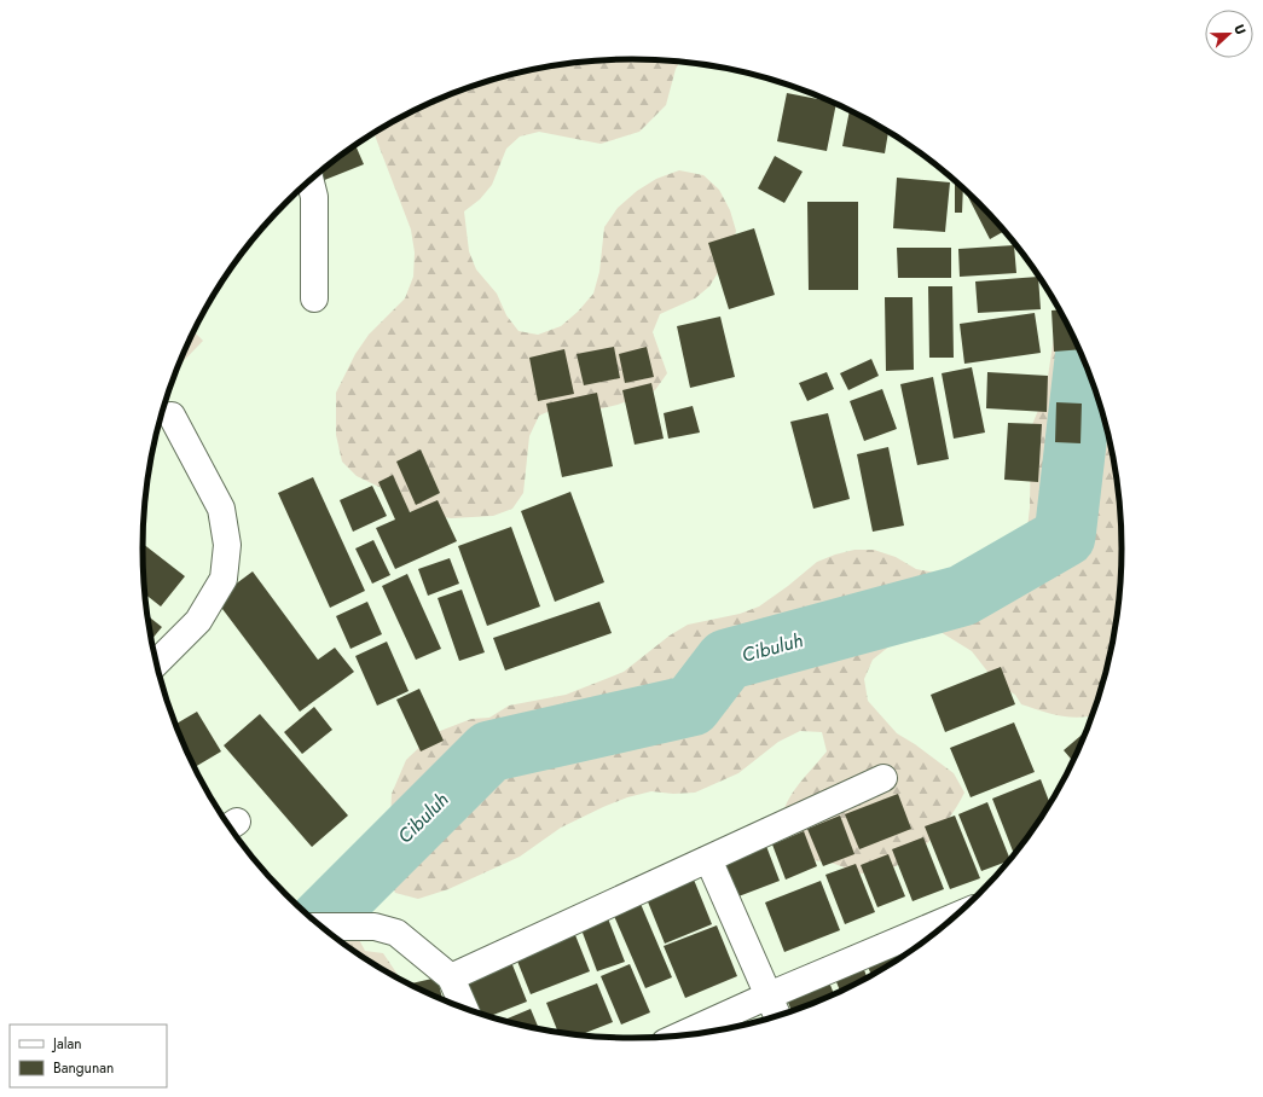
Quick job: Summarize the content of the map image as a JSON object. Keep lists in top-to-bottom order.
{
  "water": ["Cibuluh"],
  "legend": ["Jalan", "Bangunan"],
  "north": "right"
}
